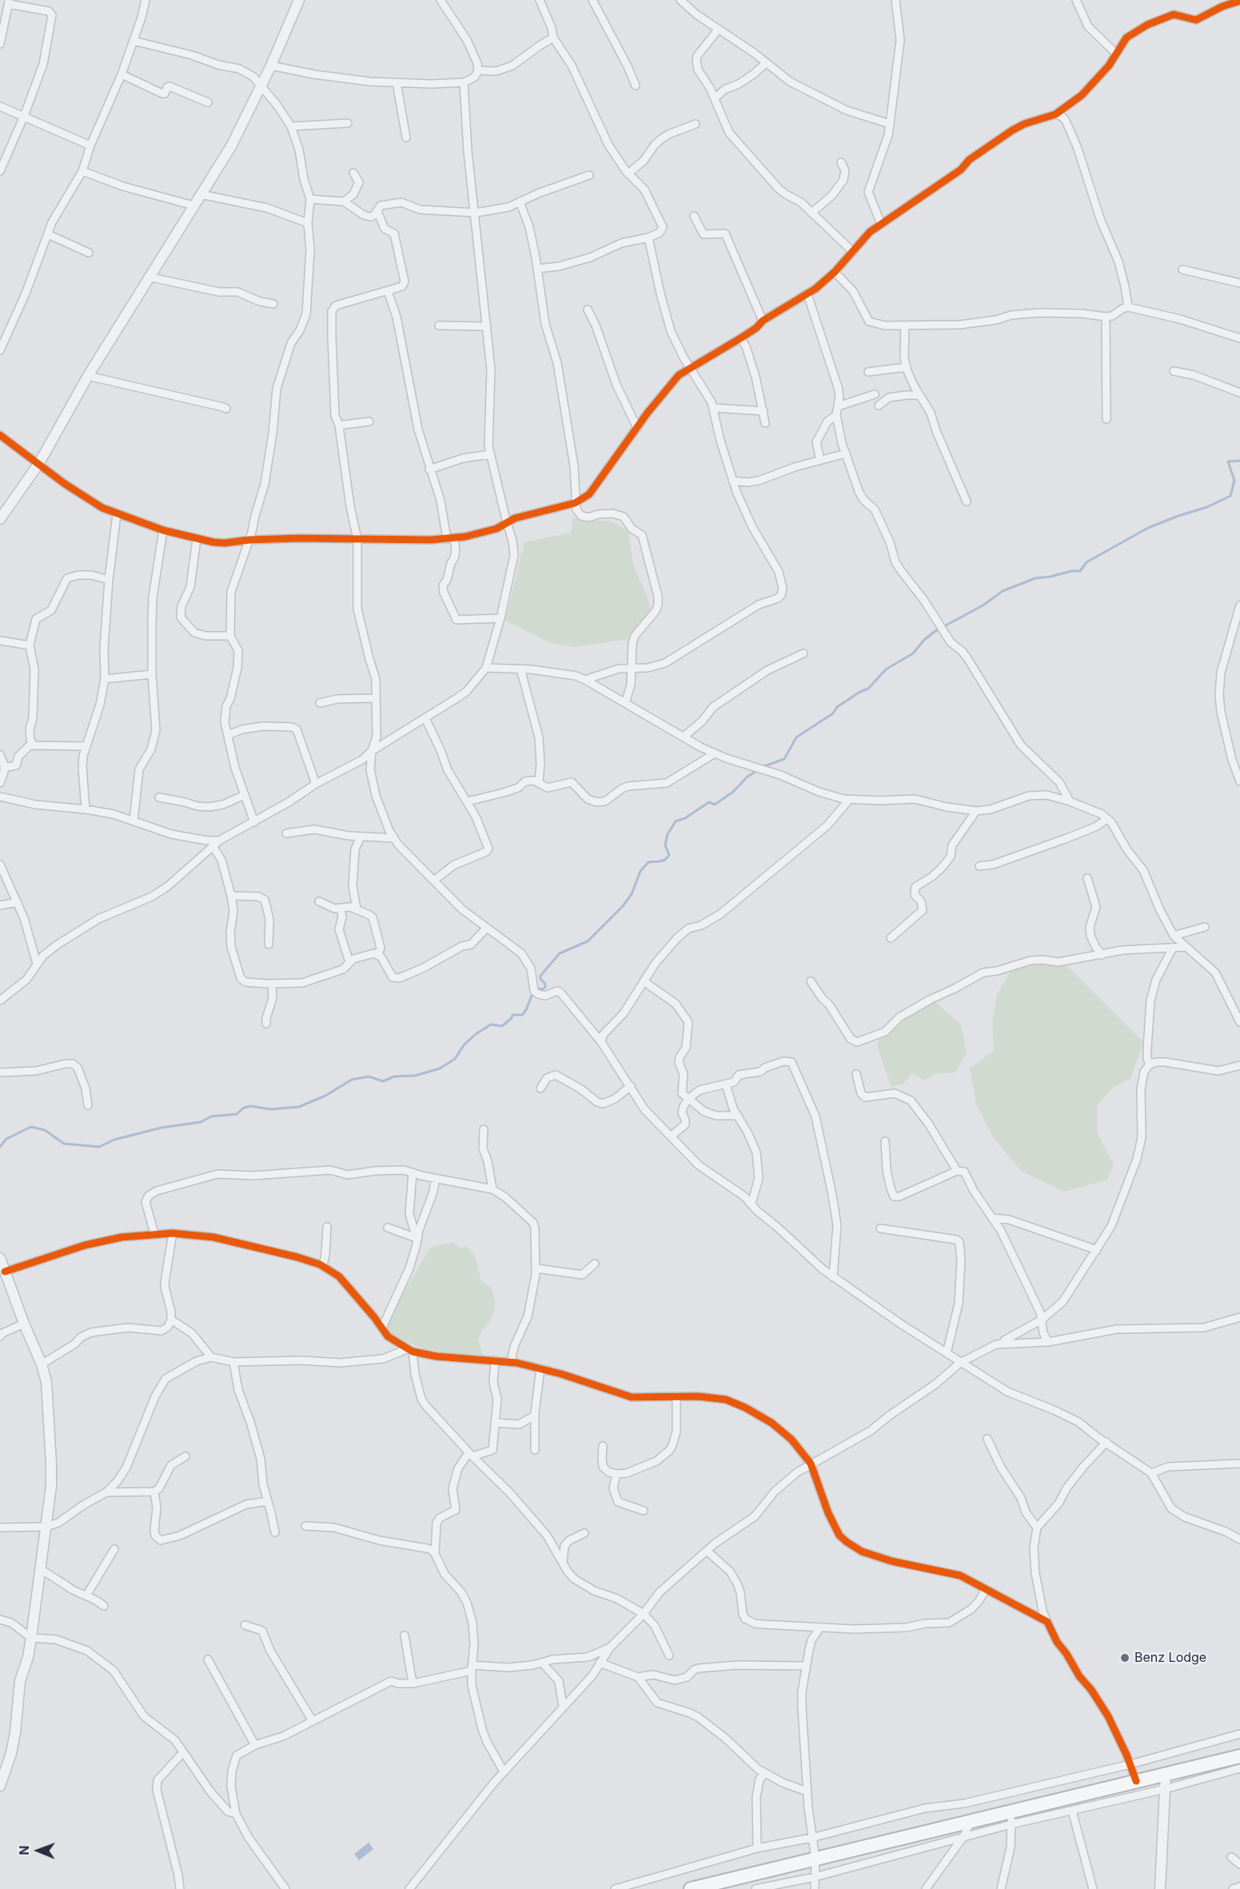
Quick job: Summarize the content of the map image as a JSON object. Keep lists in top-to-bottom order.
{
  "places": ["Benz Lodge"],
  "north": "left"
}
